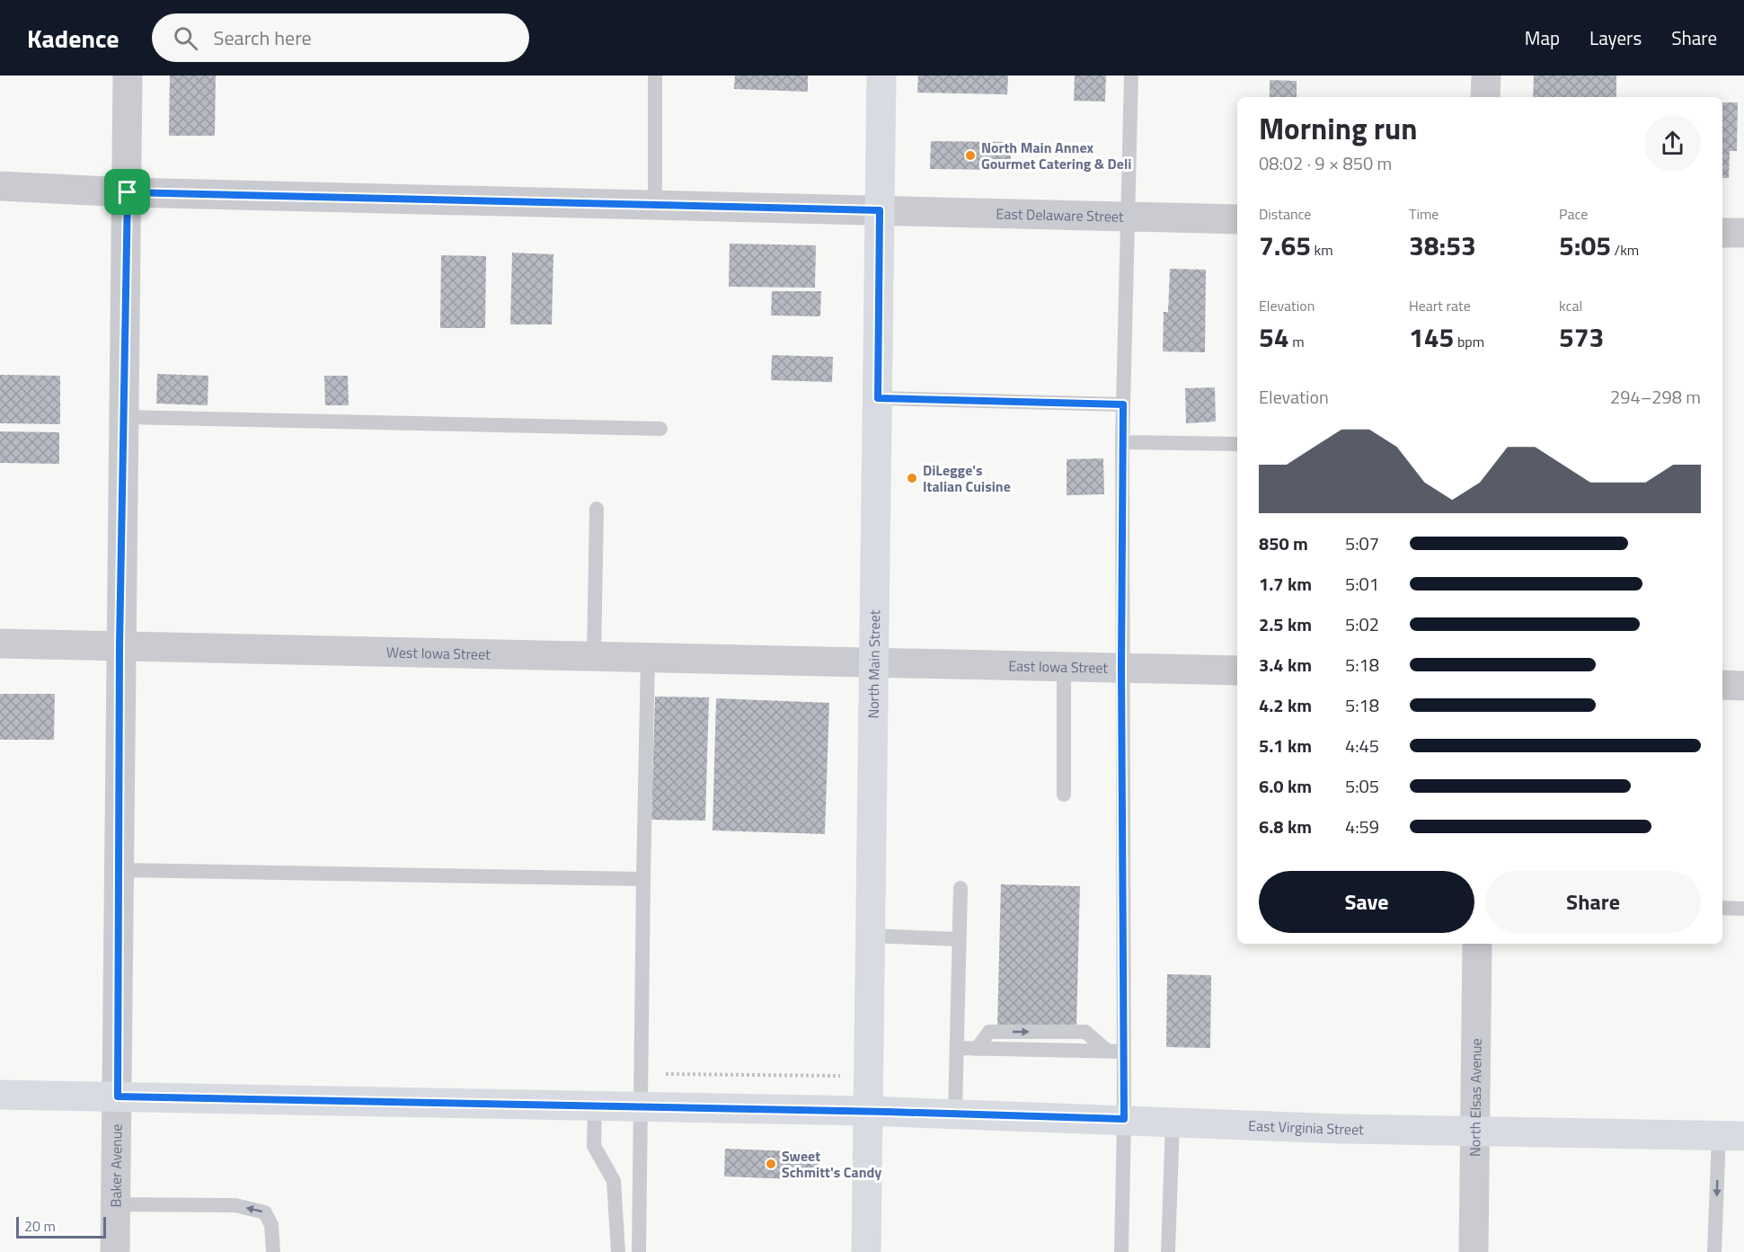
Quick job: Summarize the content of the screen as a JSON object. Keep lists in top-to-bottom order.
{
  "streets": {
    "street": [
      "East Delaware Street",
      "West Iowa Street",
      "North Main Street",
      "East Iowa Street",
      "North Elsas Avenue",
      "East Virginia Street",
      "Baker Avenue"
    ]
  },
  "crossings": [
    ["East Delaware Street", "North Main Street"],
    ["East Delaware Street", "Baker Avenue"],
    ["West Iowa Street", "North Main Street"],
    ["West Iowa Street", "East Iowa Street"],
    ["West Iowa Street", "Baker Avenue"],
    ["North Main Street", "East Iowa Street"],
    ["North Main Street", "East Virginia Street"],
    ["North Elsas Avenue", "East Virginia Street"],
    ["East Virginia Street", "Baker Avenue"]
  ],
  "places": ["North Main Annex Gourmet Catering & Deli", "DiLegge's Italian Cuisine", "Sweet Schmitt's Candy"],
  "scale_bar": "20 m",
  "page": {
    "header": "Kadence",
    "search": "Search here",
    "nav": ["Map", "Layers", "Share"],
    "heading": ["Morning run", "08:02 · 9 × 850 m"],
    "stats": [
      ["Distance", "7.65 km"],
      ["Time", "38:53"],
      ["Pace", "5:05 /km"],
      ["Elevation", "54 m"],
      ["Heart rate", "145 bpm"],
      ["kcal", "573"]
    ],
    "chart": ["Elevation", "294–298 m"],
    "list": [
      {
        "name": "850 m",
        "note": "5:07"
      },
      {
        "name": "1.7 km",
        "note": "5:01"
      },
      {
        "name": "2.5 km",
        "note": "5:02"
      },
      {
        "name": "3.4 km",
        "note": "5:18"
      },
      {
        "name": "4.2 km",
        "note": "5:18"
      },
      {
        "name": "5.1 km",
        "note": "4:45"
      },
      {
        "name": "6.0 km",
        "note": "5:05"
      },
      {
        "name": "6.8 km",
        "note": "4:59"
      }
    ],
    "buttons": ["Save", "Share"],
    "scale": "20 m"
  }
}
